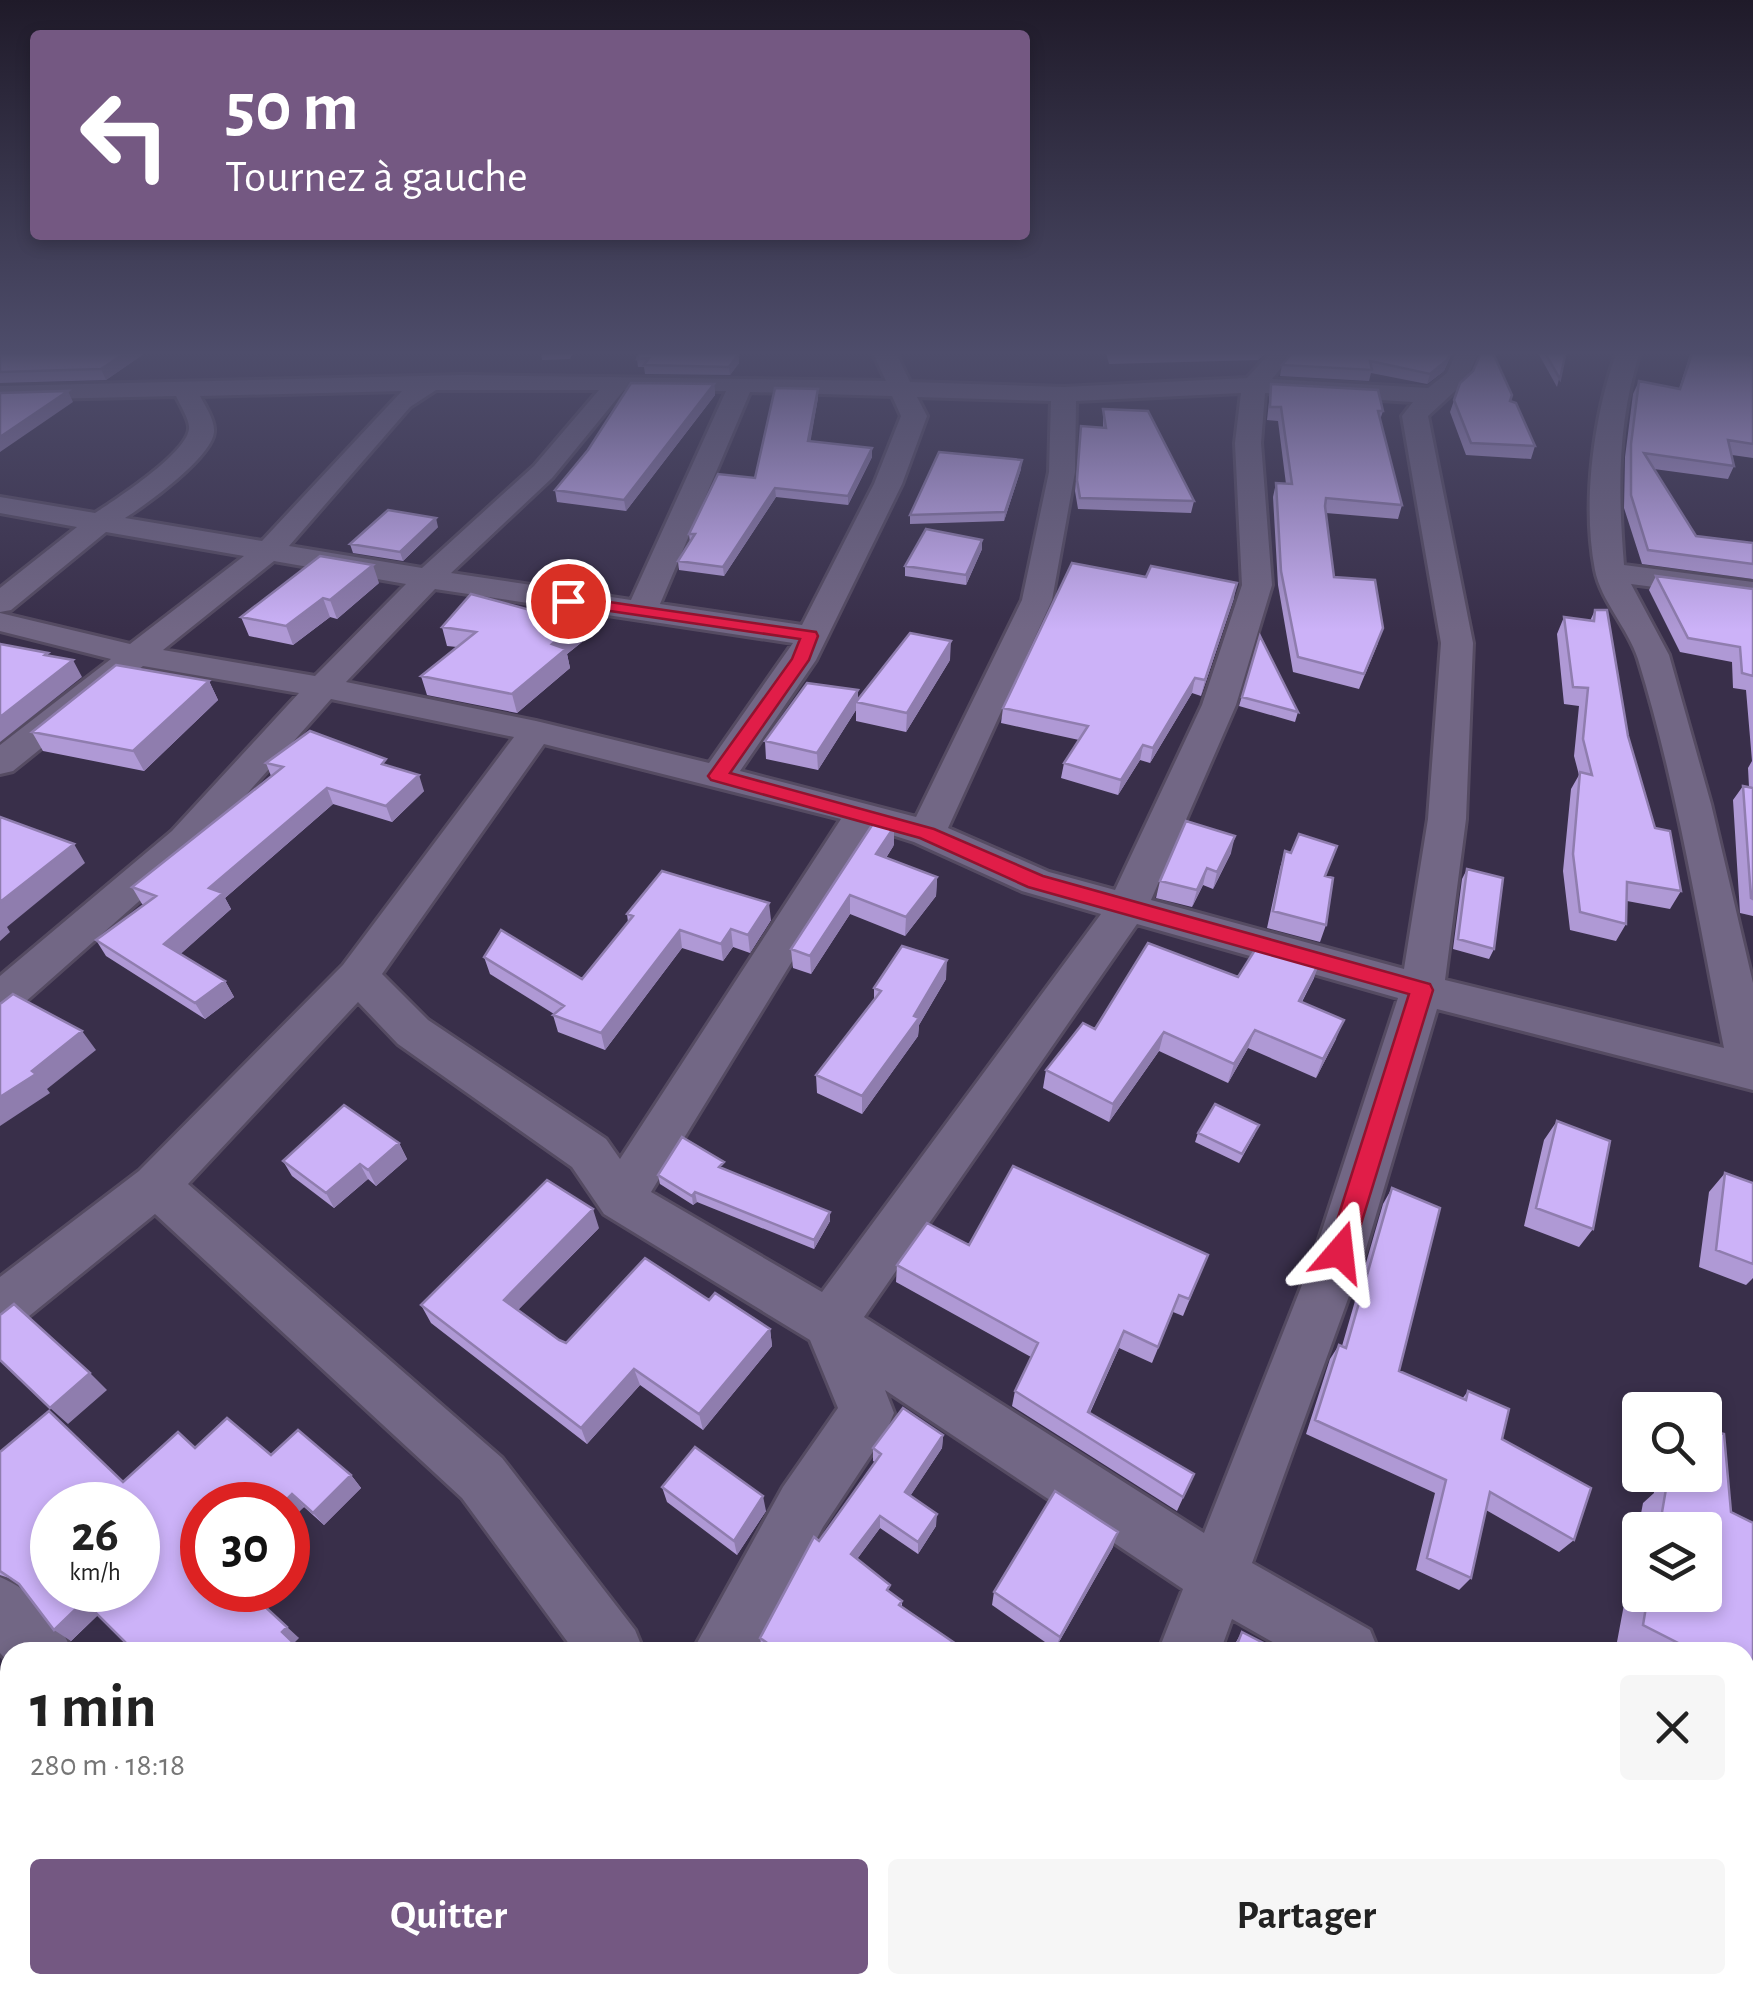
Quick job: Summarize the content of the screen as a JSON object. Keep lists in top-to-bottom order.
{
  "page": {
    "turn": ["50 m", "Tournez à gauche"],
    "speed": "26 km/h",
    "limit": "30",
    "heading": ["1 min", "280 m · 18:18"],
    "buttons": ["Quitter", "Partager"]
  }
}
